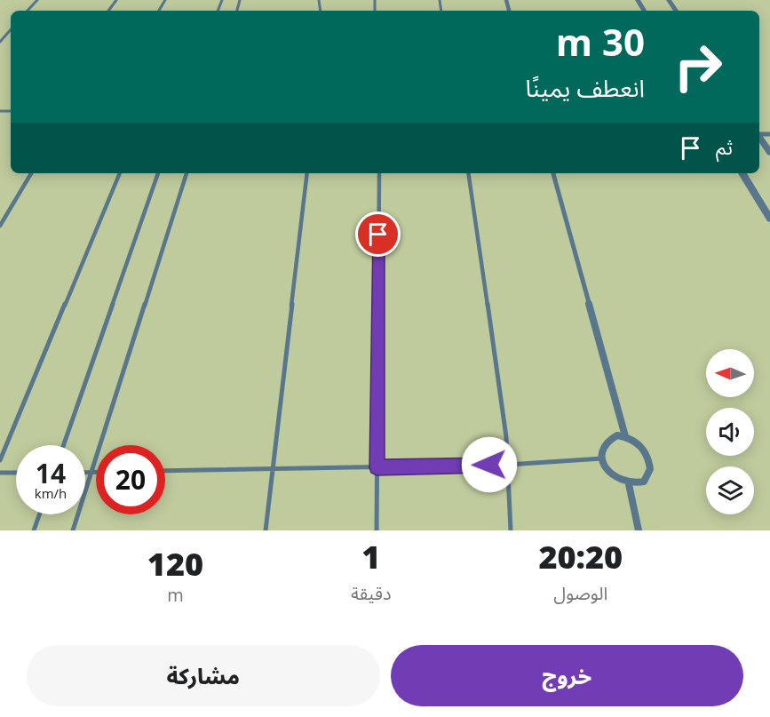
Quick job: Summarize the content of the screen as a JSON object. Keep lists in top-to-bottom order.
{
  "north": "left",
  "page": {
    "turn": ["30 m", "انعطف يمينًا"],
    "then": "ثم",
    "speed": "14 km/h",
    "limit": "20",
    "eta": [
      "20:20",
      "الوصول",
      "1",
      "دقيقة",
      "120",
      "m"
    ],
    "buttons": ["خروج", "مشاركة"]
  }
}
